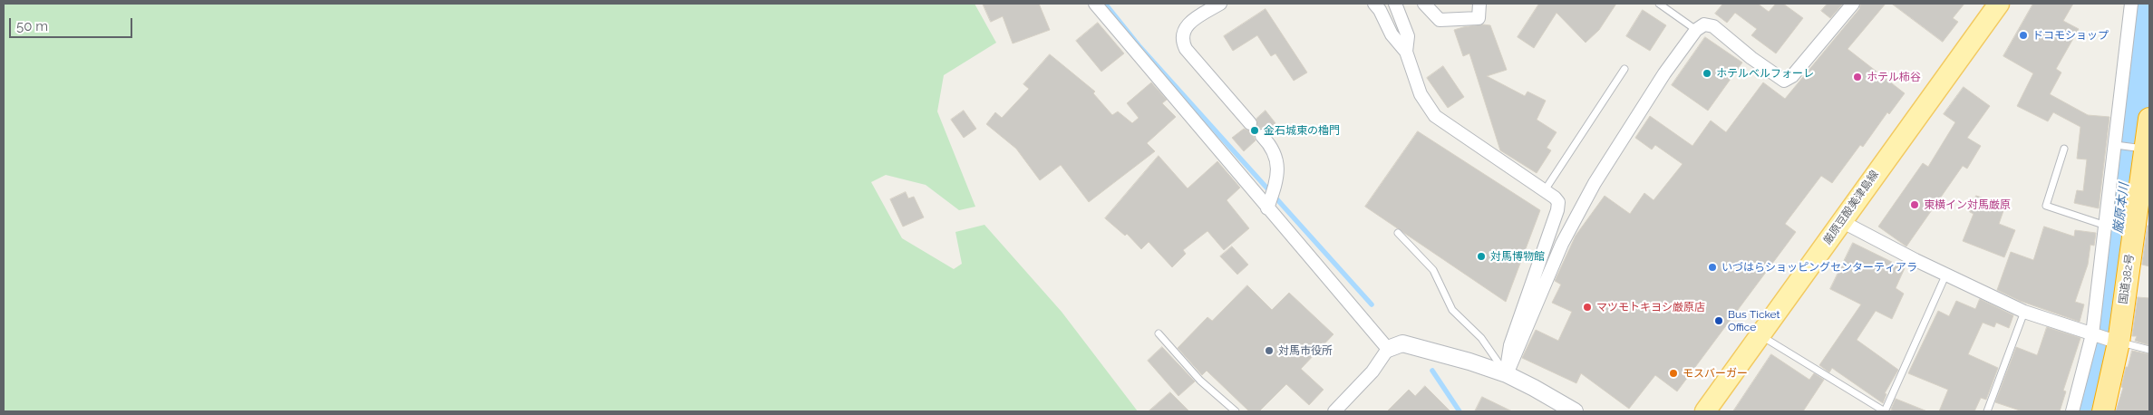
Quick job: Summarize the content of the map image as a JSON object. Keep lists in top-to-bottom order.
{
  "streets": {
    "highway": ["国道382号"],
    "main road": ["厳原豆酘美津島線"]
  },
  "water": ["厳原本川"],
  "places": [
    "ドコモショップ",
    "ホテルベルフォーレ",
    "ホテル柿谷",
    "金石城東の櫓門",
    "東横イン対馬厳原",
    "対馬博物館",
    "いづはらショッピングセンターティアラ",
    "マツモトキヨシ厳原店",
    "Bus Ticket Office",
    "対馬市役所",
    "モスバーガー"
  ],
  "scale_bar": "50 m"
}
